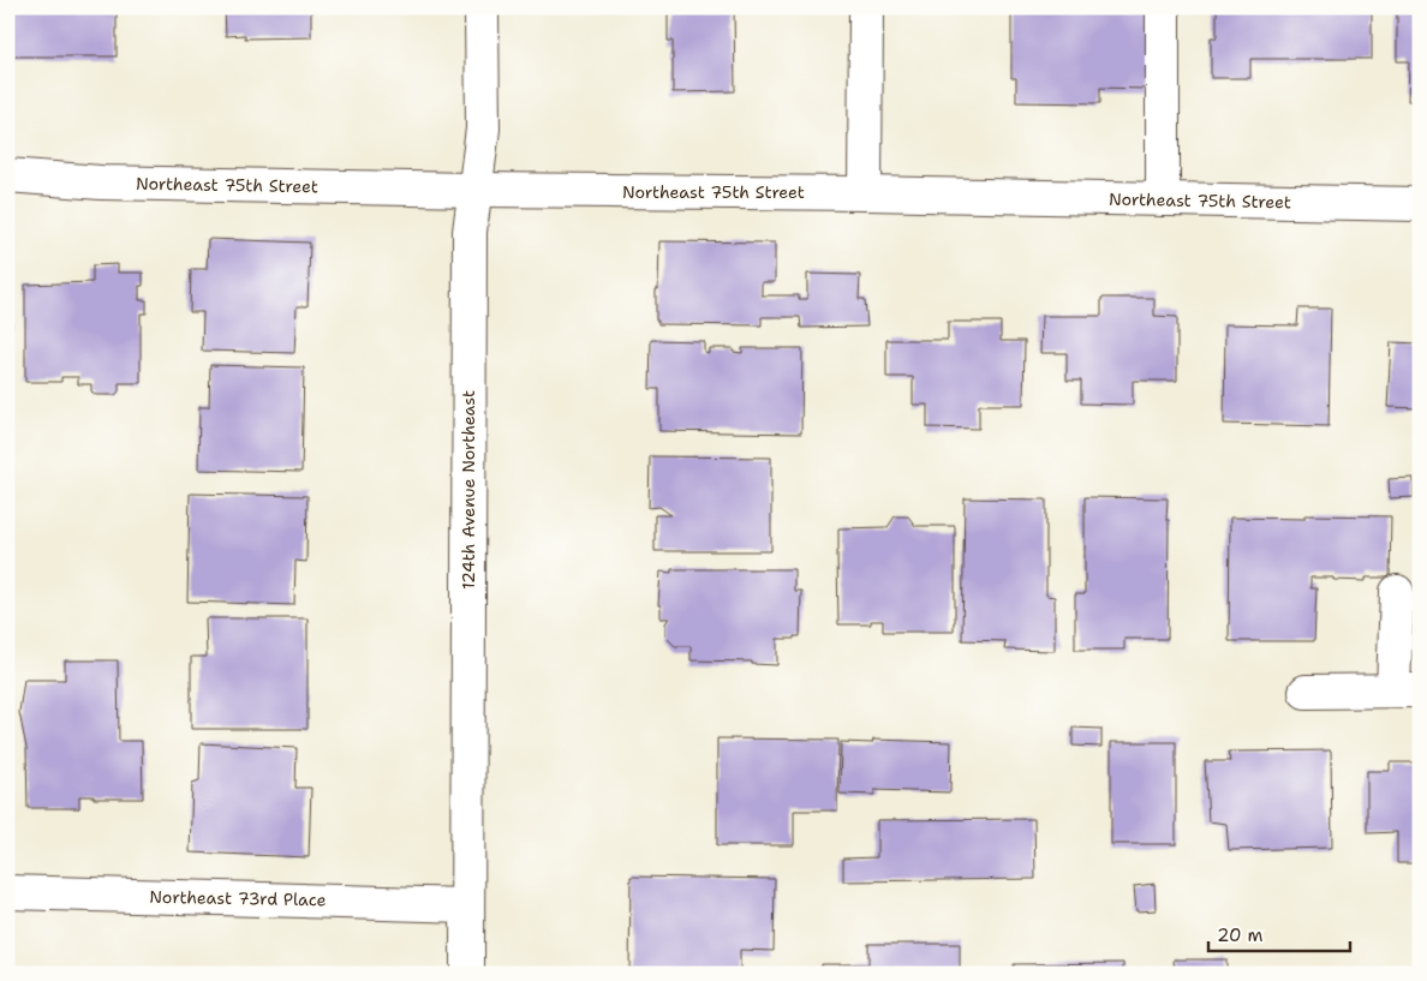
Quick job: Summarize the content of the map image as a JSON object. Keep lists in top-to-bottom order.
{
  "streets": {
    "street": ["Northeast 75th Street", "124th Avenue Northeast", "Northeast 73rd Place"]
  },
  "crossings": [
    ["Northeast 75th Street", "124th Avenue Northeast"],
    ["124th Avenue Northeast", "Northeast 73rd Place"]
  ],
  "scale_bar": "20 m"
}
